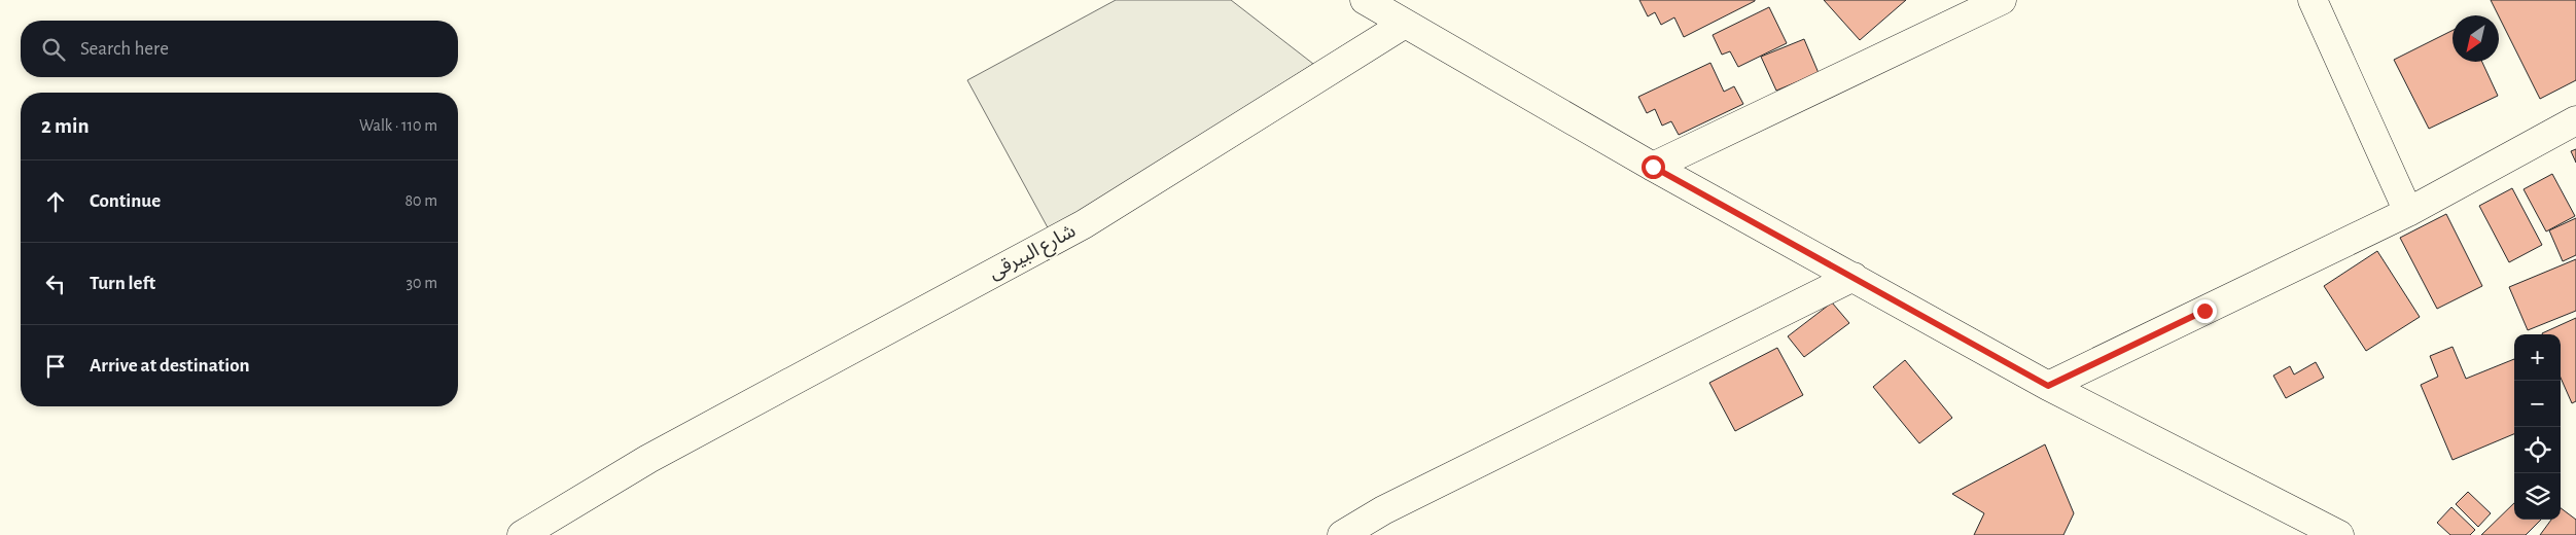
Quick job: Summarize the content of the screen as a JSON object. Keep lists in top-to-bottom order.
{
  "streets": {
    "street": ["شارع البيرقى"]
  },
  "north": "bottom left",
  "page": {
    "search": "Search here",
    "heading": ["2 min", "Walk · 110 m"],
    "list": [
      ["Continue", "80 m"],
      ["Turn left", "30 m"],
      "Arrive at destination"
    ],
    "map_buttons": ["+", "−"]
  }
}
